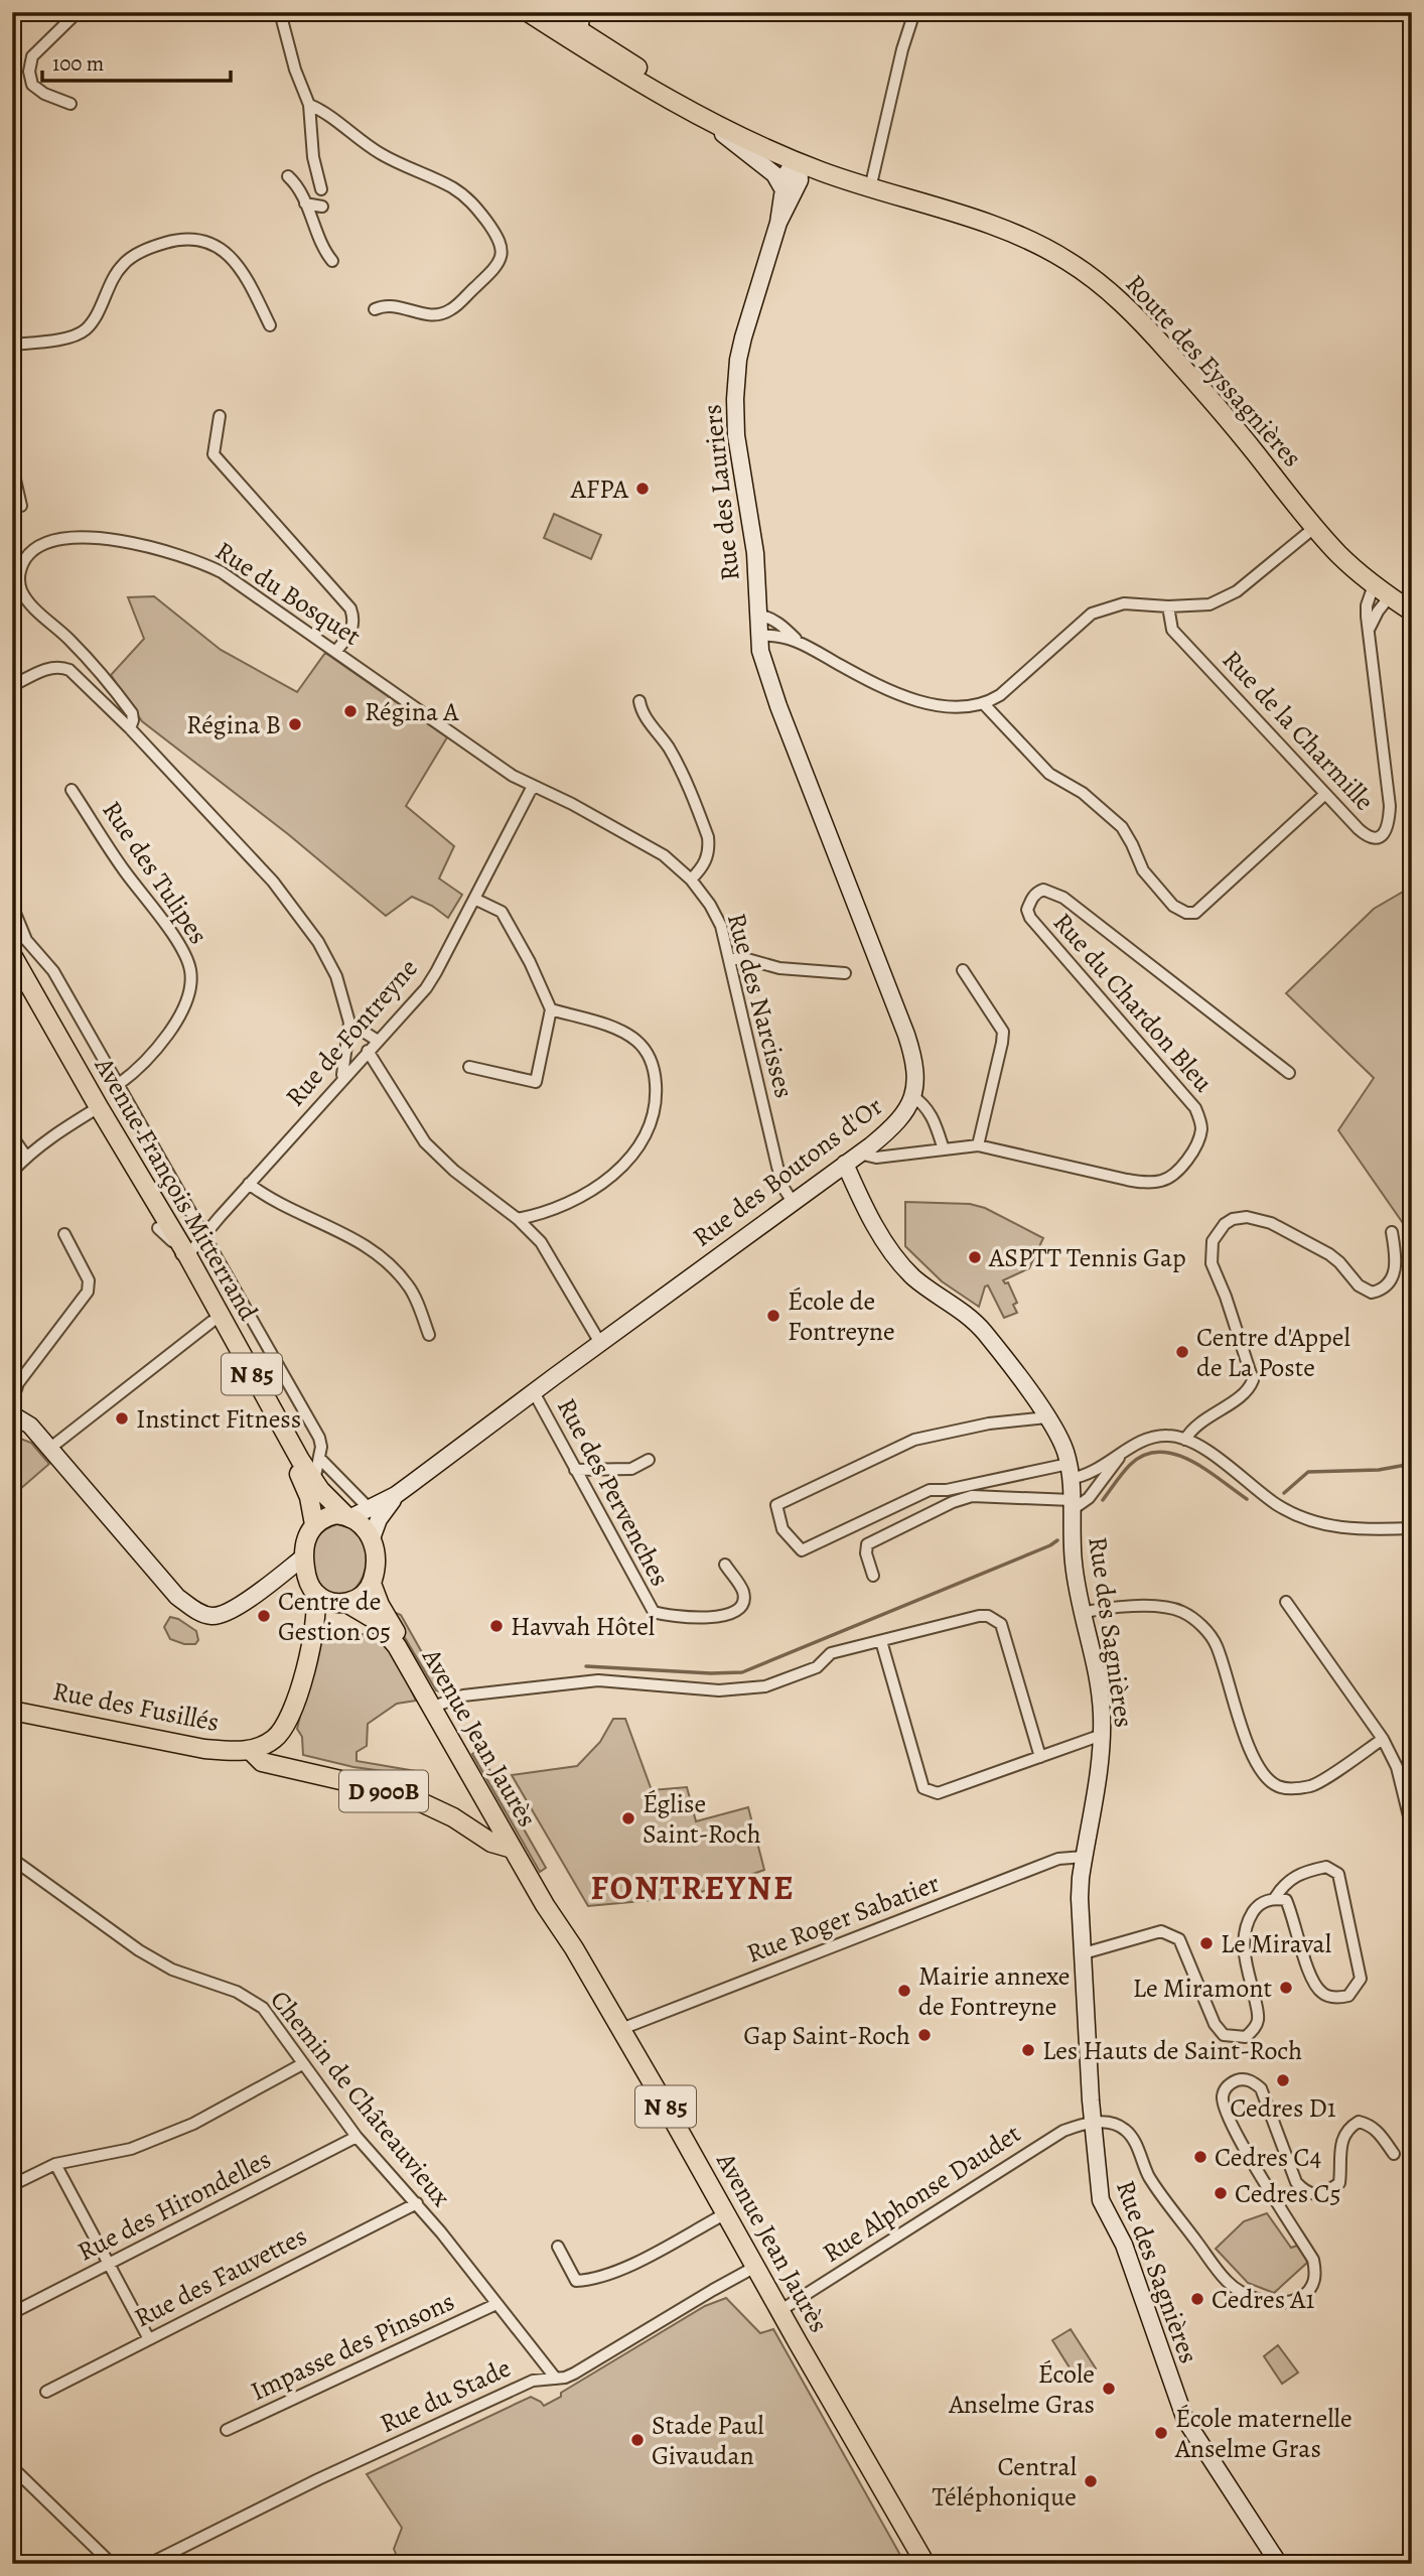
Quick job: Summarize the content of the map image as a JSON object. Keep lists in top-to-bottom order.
{
  "streets": {
    "main road": [
      "Route des Eyssagnières",
      "Rue des Lauriers",
      "Rue des Boutons d'Or",
      "Avenue François Mitterrand",
      "N 85",
      "Rue des Sagnières",
      "Rue des Fusillés",
      "Avenue Jean Jaurès",
      "D 900B"
    ],
    "street": [
      "Rue du Bosquet",
      "Rue de la Charmille",
      "Rue des Tulipes",
      "Rue du Chardon Bleu",
      "Rue des Narcisses",
      "Rue de Fontreyne",
      "Rue des Pervenches",
      "Rue Roger Sabatier",
      "Chemin de Châteauvieux",
      "Rue Alphonse Daudet",
      "Rue des Hirondelles",
      "Rue des Fauvettes",
      "Impasse des Pinsons",
      "Rue du Stade"
    ]
  },
  "crossings": [
    ["Route des Eyssagnières", "Rue de la Charmille"],
    ["Rue des Lauriers", "Rue des Boutons d'Or"],
    ["Rue du Bosquet", "Rue des Narcisses"],
    ["Rue du Bosquet", "Rue de Fontreyne"],
    ["Rue du Chardon Bleu", "Rue des Boutons d'Or"],
    ["Rue des Narcisses", "Rue de Fontreyne"],
    ["Rue des Narcisses", "Rue des Boutons d'Or"],
    ["Rue de Fontreyne", "Avenue François Mitterrand"],
    ["Rue des Boutons d'Or", "Avenue François Mitterrand"],
    ["Rue des Boutons d'Or", "Rue des Pervenches"],
    ["Rue des Boutons d'Or", "Rue des Sagnières"],
    ["Rue des Boutons d'Or", "Avenue Jean Jaurès"],
    ["Avenue François Mitterrand", "Avenue Jean Jaurès"],
    ["Rue des Sagnières", "Rue Roger Sabatier"],
    ["Rue des Sagnières", "Rue Alphonse Daudet"],
    ["Rue des Fusillés", "D 900B"],
    ["Avenue Jean Jaurès", "D 900B"],
    ["Avenue Jean Jaurès", "Rue Roger Sabatier"],
    ["Avenue Jean Jaurès", "Rue Alphonse Daudet"],
    ["Avenue Jean Jaurès", "Rue du Stade"],
    ["Chemin de Châteauvieux", "Rue des Hirondelles"],
    ["Chemin de Châteauvieux", "Rue des Fauvettes"],
    ["Chemin de Châteauvieux", "Impasse des Pinsons"],
    ["Chemin de Châteauvieux", "Rue du Stade"]
  ],
  "districts": ["FONTREYNE"],
  "places": [
    "AFPA",
    "Régina A",
    "Régina B",
    "ASPTT Tennis Gap",
    "École de Fontreyne",
    "Centre d'Appel de La Poste",
    "Instinct Fitness",
    "Centre de Gestion 05",
    "Havvah Hôtel",
    "Église Saint-Roch",
    "Le Miraval",
    "Le Miramont",
    "Mairie annexe de Fontreyne",
    "Gap Saint-Roch",
    "Les Hauts de Saint-Roch",
    "Cedres D1",
    "Cedres C4",
    "Cedres C5",
    "Cedres A1",
    "École Anselme Gras",
    "École maternelle Anselme Gras",
    "Stade Paul Givaudan",
    "Central Téléphonique"
  ],
  "scale_bar": "100 m"
}
